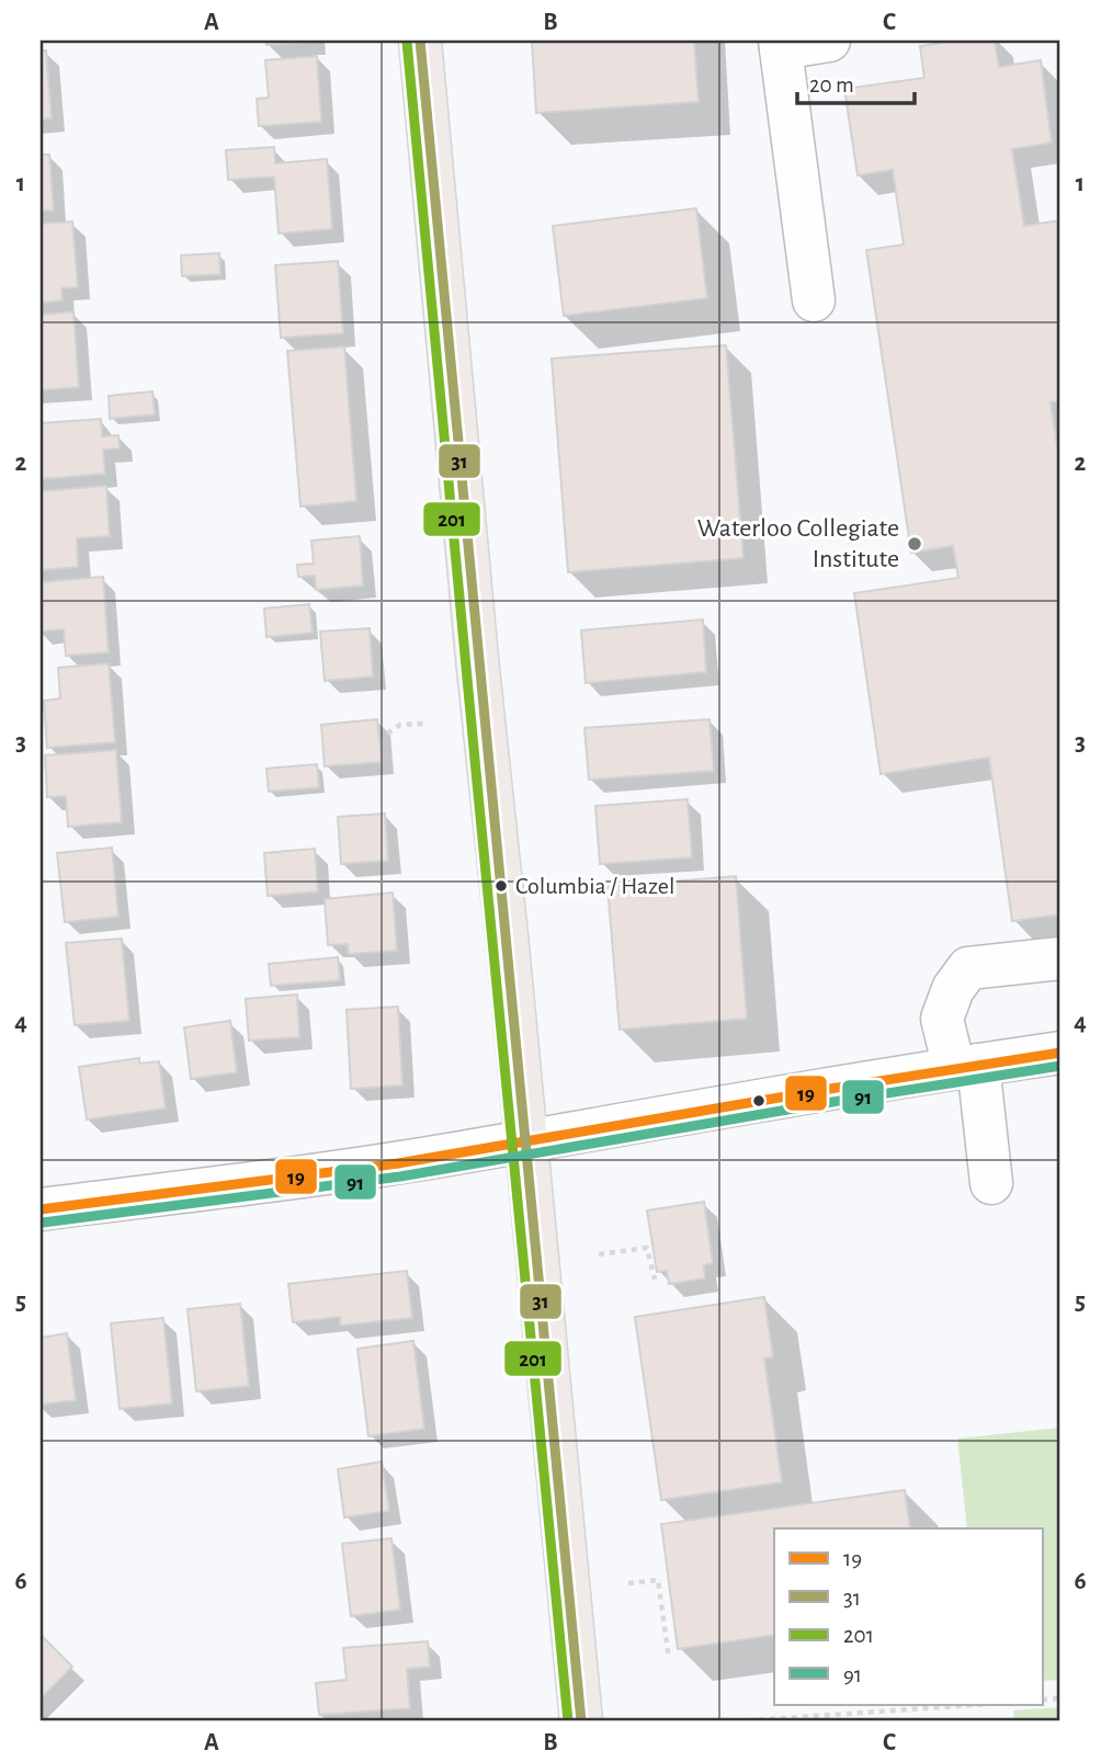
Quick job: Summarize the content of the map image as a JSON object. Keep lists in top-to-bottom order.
{
  "places": ["Waterloo Collegiate Institute", "Columbia / Hazel"],
  "lines": [
    "transit line 31",
    "transit line 201",
    "transit line 19",
    "transit line 91"
  ],
  "legend": [
    "19",
    "31",
    "201",
    "91"
  ],
  "scale_bar": "20 m",
  "grid": {
    "columns": ["A", "B", "C"],
    "rows": [
      "1",
      "2",
      "3",
      "4",
      "5",
      "6"
    ]
  }
}
